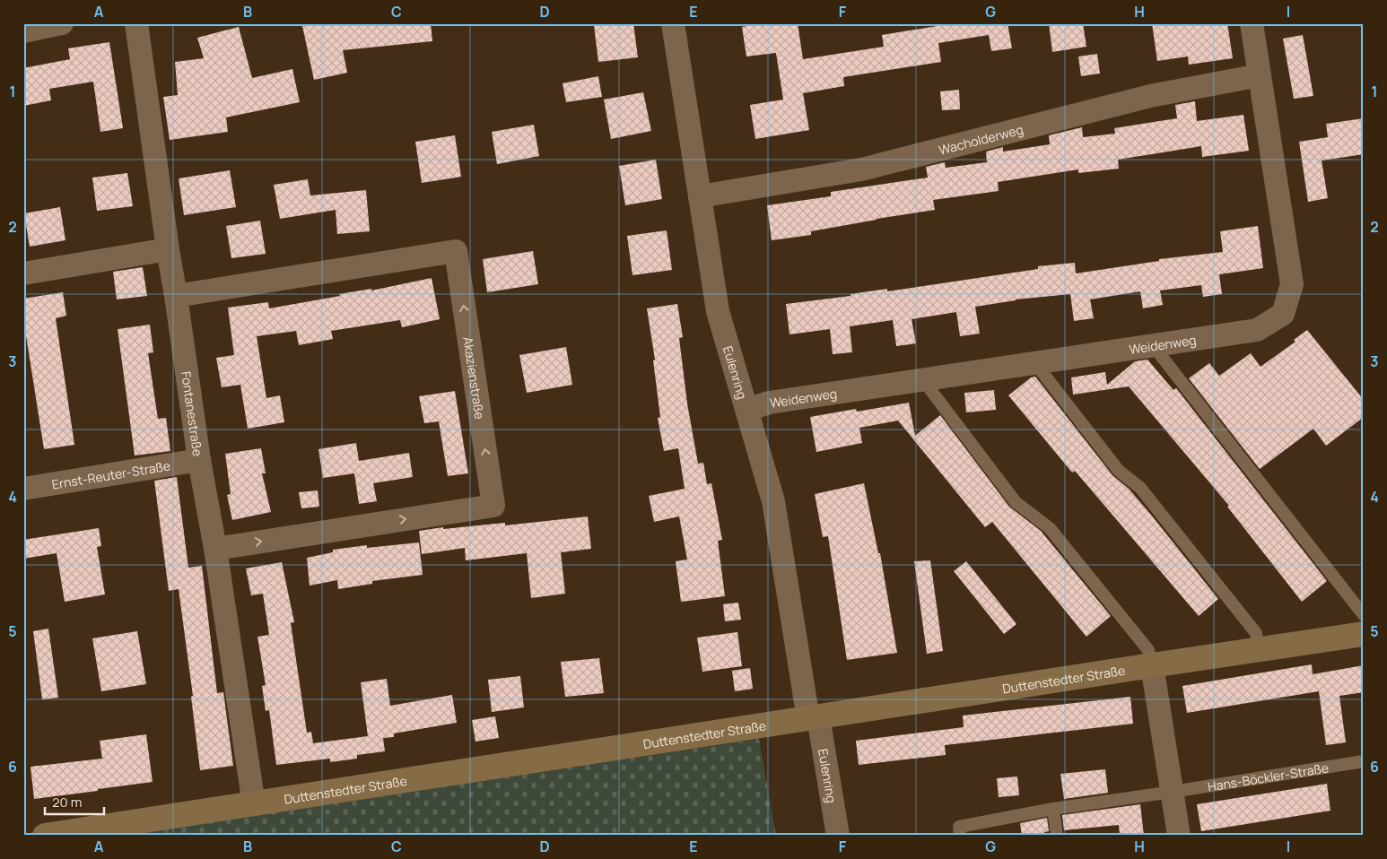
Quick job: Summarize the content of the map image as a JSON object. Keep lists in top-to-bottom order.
{
  "streets": {
    "street": [
      "Wacholderweg",
      "Weidenweg",
      "Eulenring",
      "Akazienstraße",
      "Fontanestraße",
      "Ernst-Reuter-Straße",
      "Duttenstedter Straße"
    ],
    "lane": ["Hans-Böckler-Straße"]
  },
  "crossings": [
    ["Wacholderweg", "Weidenweg"],
    ["Wacholderweg", "Eulenring"],
    ["Weidenweg", "Eulenring"],
    ["Eulenring", "Duttenstedter Straße"],
    ["Akazienstraße", "Fontanestraße"],
    ["Fontanestraße", "Ernst-Reuter-Straße"],
    ["Fontanestraße", "Duttenstedter Straße"]
  ],
  "scale_bar": "20 m",
  "grid": {
    "columns": [
      "A",
      "B",
      "C",
      "D",
      "E",
      "F",
      "G",
      "H",
      "I"
    ],
    "rows": [
      "1",
      "2",
      "3",
      "4",
      "5",
      "6"
    ]
  }
}
